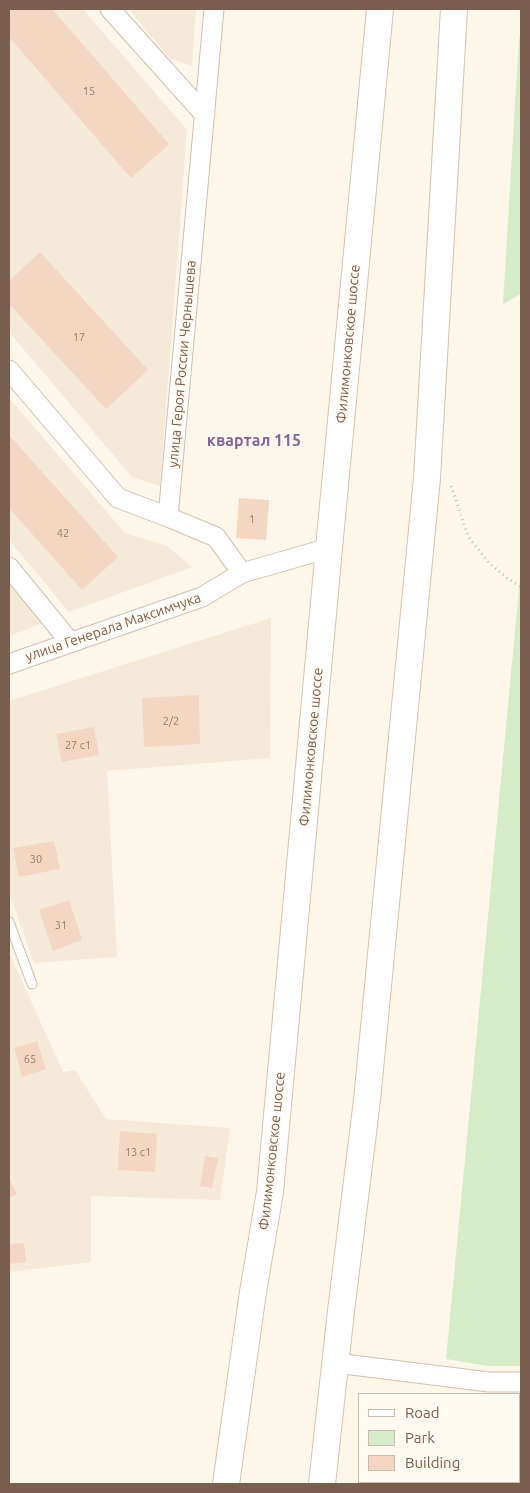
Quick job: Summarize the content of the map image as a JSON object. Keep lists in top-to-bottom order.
{
  "streets": {
    "main road": ["Филимонковское шоссе"],
    "street": ["улица Героя России Чернышева", "улица Генерала Максимчука"]
  },
  "crossings": [
    ["Филимонковское шоссе", "улица Генерала Максимчука"]
  ],
  "districts": ["квартал 115"],
  "house_numbers": [
    "15",
    "17",
    "1",
    "42",
    "2/2",
    "27 с1",
    "30",
    "31",
    "65",
    "13 с1"
  ],
  "legend": ["Road", "Park", "Building"]
}
